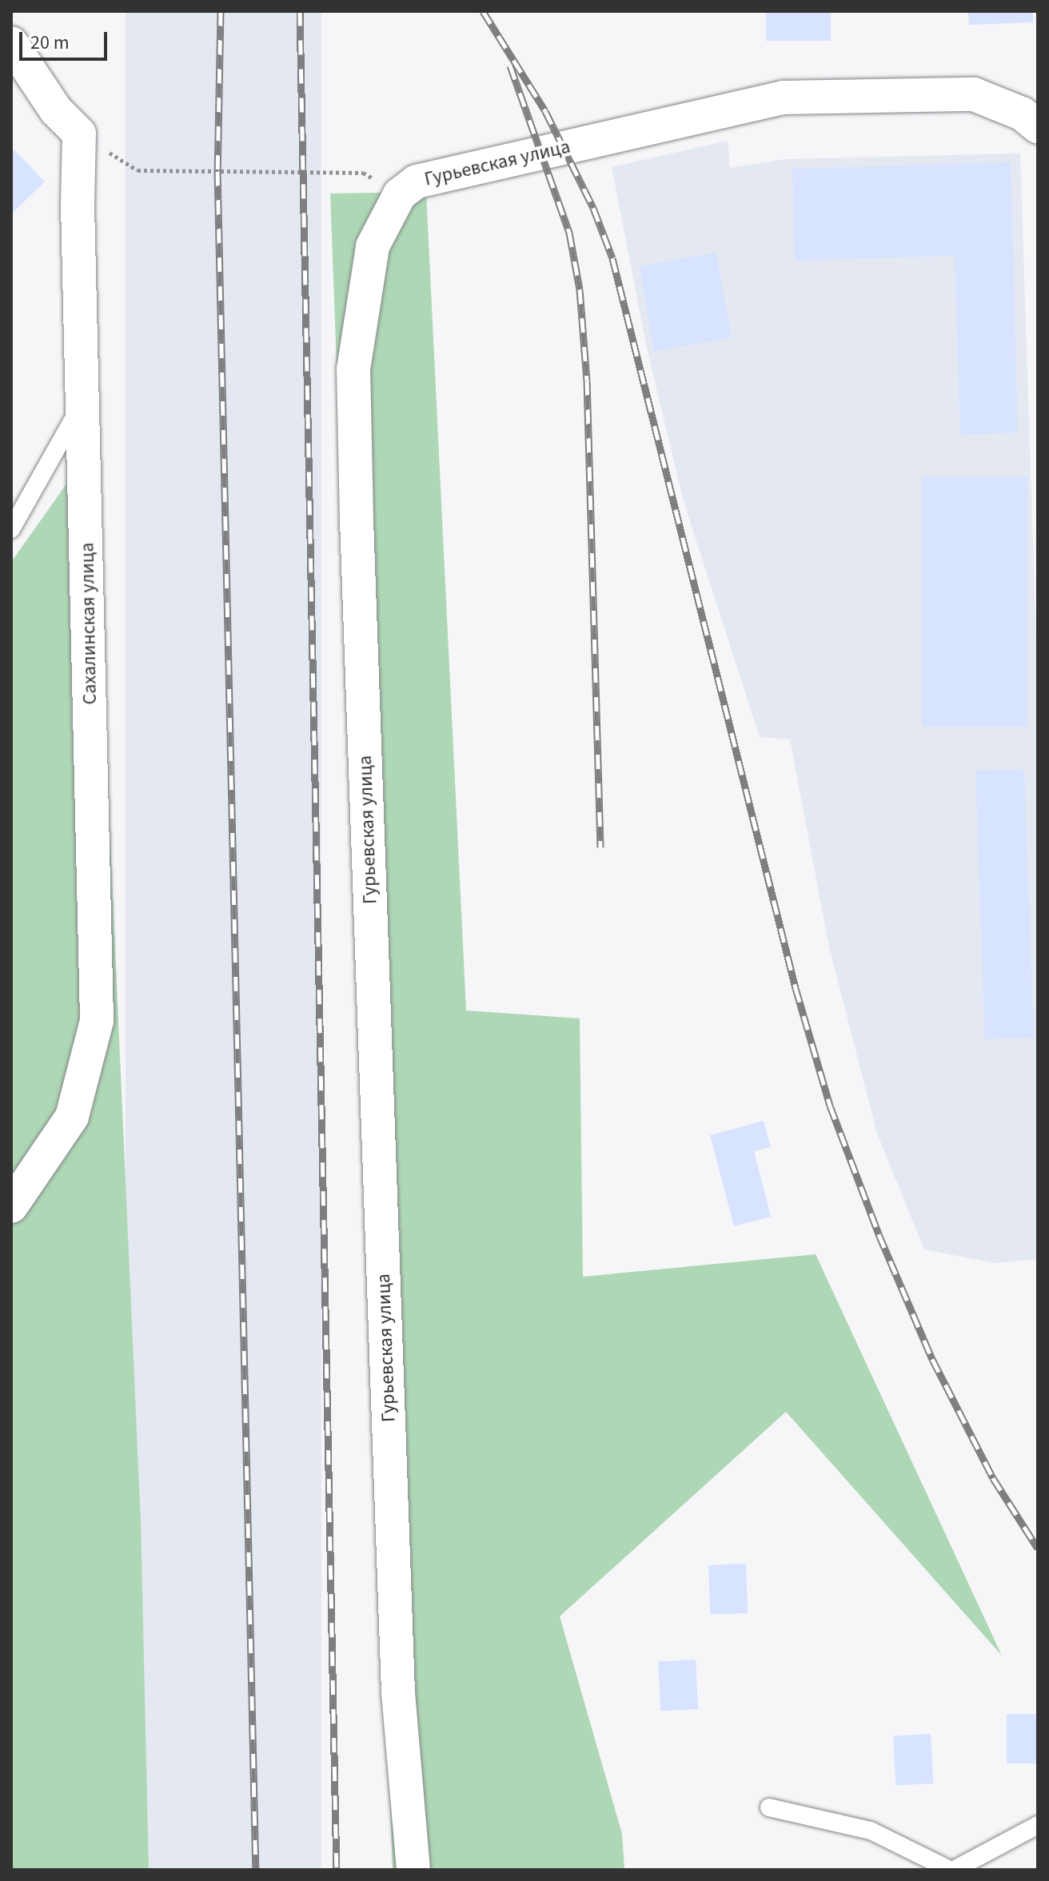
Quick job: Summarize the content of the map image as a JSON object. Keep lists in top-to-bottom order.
{
  "streets": {
    "street": ["Гурьевская улица", "Сахалинская улица"]
  },
  "scale_bar": "20 m"
}
